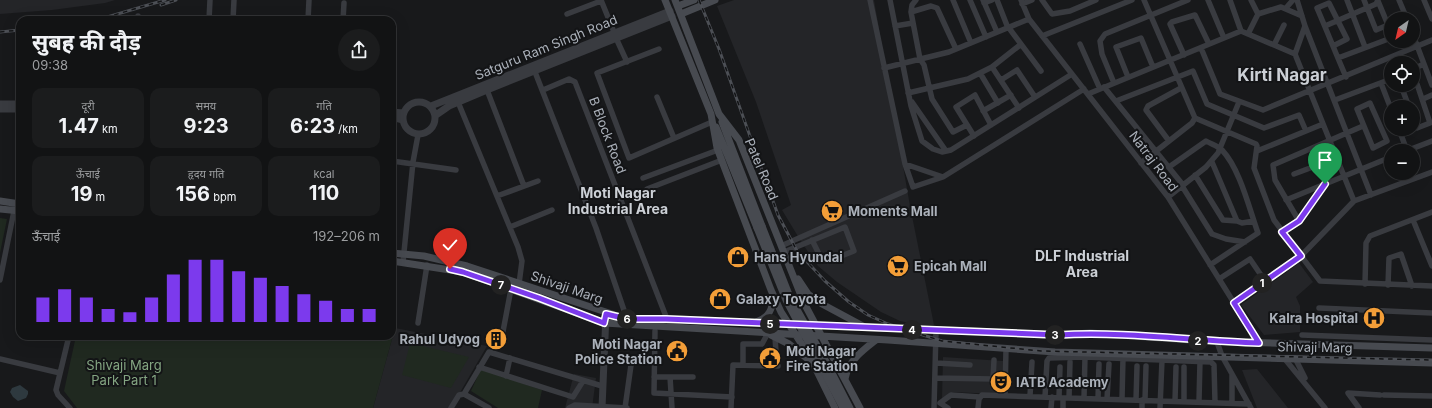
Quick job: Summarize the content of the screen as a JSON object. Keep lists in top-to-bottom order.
{
  "streets": {
    "main road": ["Patel Road", "Shivaji Marg"],
    "street": ["Satguru Ram Singh Road", "B Block Road", "Natraj Road"]
  },
  "crossings": [
    ["B Block Road", "Shivaji Marg"],
    ["Natraj Road", "Shivaji Marg"],
    ["Patel Road", "Shivaji Marg"]
  ],
  "districts": ["Kirti Nagar", "Moti Nagar Industrial Area", "DLF Industrial Area"],
  "parks": ["Shivaji Marg Park Part 1"],
  "places": {
    "supermarket": ["Moments Mall", "Epicah Mall"],
    "shop": ["Hans Hyundai", "Galaxy Toyota"],
    "hospital": ["Kalra Hospital"],
    "building": ["Rahul Udyog"],
    "public building": ["Moti Nagar Police Station", "Moti Nagar Fire Station"],
    "theatre": ["IATB Academy"]
  },
  "north": "bottom left",
  "page": {
    "map_buttons": ["+", "−"],
    "heading": ["सुबह की दौड़", "09:38"],
    "stats": [
      ["दूरी", "1.47 km"],
      ["समय", "9:23"],
      ["गति", "6:23 /km"],
      ["ऊँचाई", "19 m"],
      ["हृदय गति", "156 bpm"],
      ["kcal", "110"]
    ],
    "chart": ["ऊँचाई", "192–206 m"],
    "pins": [
      "1",
      "7",
      "6",
      "5",
      "4",
      "3",
      "2"
    ]
  }
}
